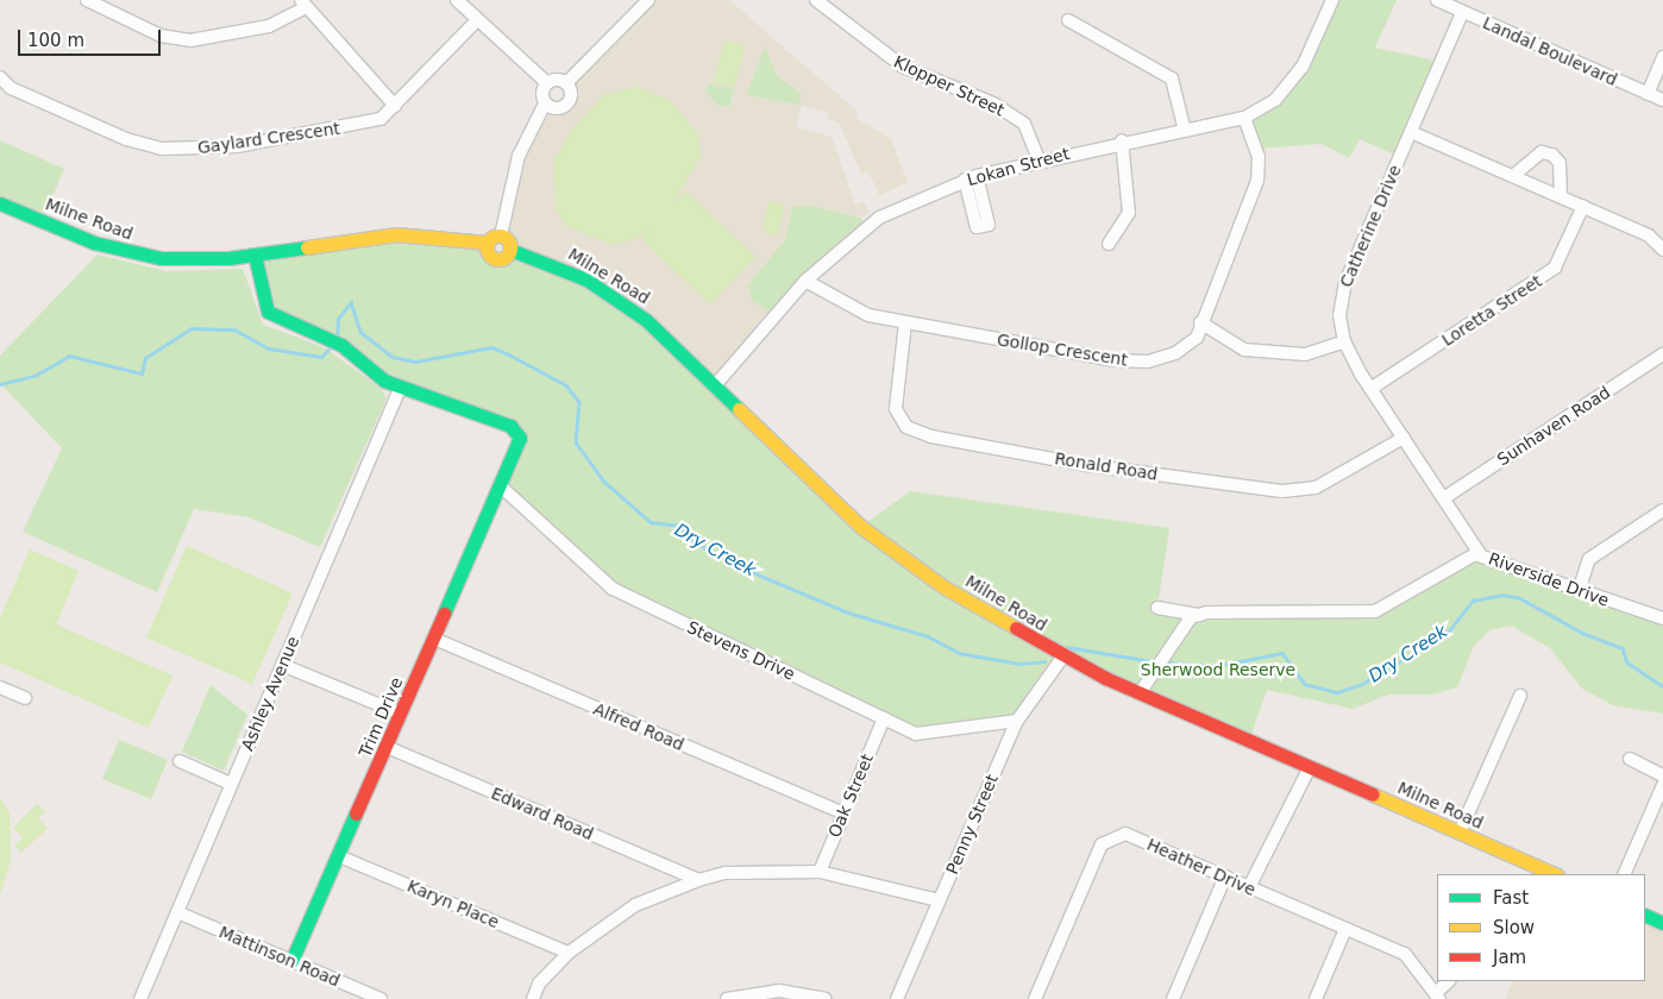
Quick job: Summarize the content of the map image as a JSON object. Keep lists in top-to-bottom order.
{
  "streets": {
    "main road": ["Milne Road", "Trim Drive"],
    "street": [
      "Landal Boulevard",
      "Klopper Street",
      "Gaylard Crescent",
      "Lokan Street",
      "Catherine Drive",
      "Loretta Street",
      "Gollop Crescent",
      "Sunhaven Road",
      "Ronald Road",
      "Riverside Drive",
      "Stevens Drive",
      "Ashley Avenue",
      "Alfred Road",
      "Oak Street",
      "Edward Road",
      "Penny Street",
      "Heather Drive",
      "Karyn Place",
      "Mattinson Road"
    ]
  },
  "crossings": [
    ["Landal Boulevard", "Catherine Drive"],
    ["Klopper Street", "Lokan Street"],
    ["Lokan Street", "Milne Road"],
    ["Lokan Street", "Gollop Crescent"],
    ["Milne Road", "Penny Street"],
    ["Catherine Drive", "Loretta Street"],
    ["Catherine Drive", "Sunhaven Road"],
    ["Catherine Drive", "Ronald Road"],
    ["Catherine Drive", "Riverside Drive"],
    ["Gollop Crescent", "Ronald Road"],
    ["Stevens Drive", "Trim Drive"],
    ["Stevens Drive", "Oak Street"],
    ["Stevens Drive", "Penny Street"],
    ["Ashley Avenue", "Trim Drive"],
    ["Ashley Avenue", "Mattinson Road"],
    ["Trim Drive", "Alfred Road"],
    ["Trim Drive", "Edward Road"],
    ["Trim Drive", "Karyn Place"],
    ["Trim Drive", "Mattinson Road"],
    ["Alfred Road", "Oak Street"]
  ],
  "water": ["Dry Creek"],
  "parks": ["Sherwood Reserve"],
  "legend": ["Fast", "Slow", "Jam"],
  "scale_bar": "100 m"
}
